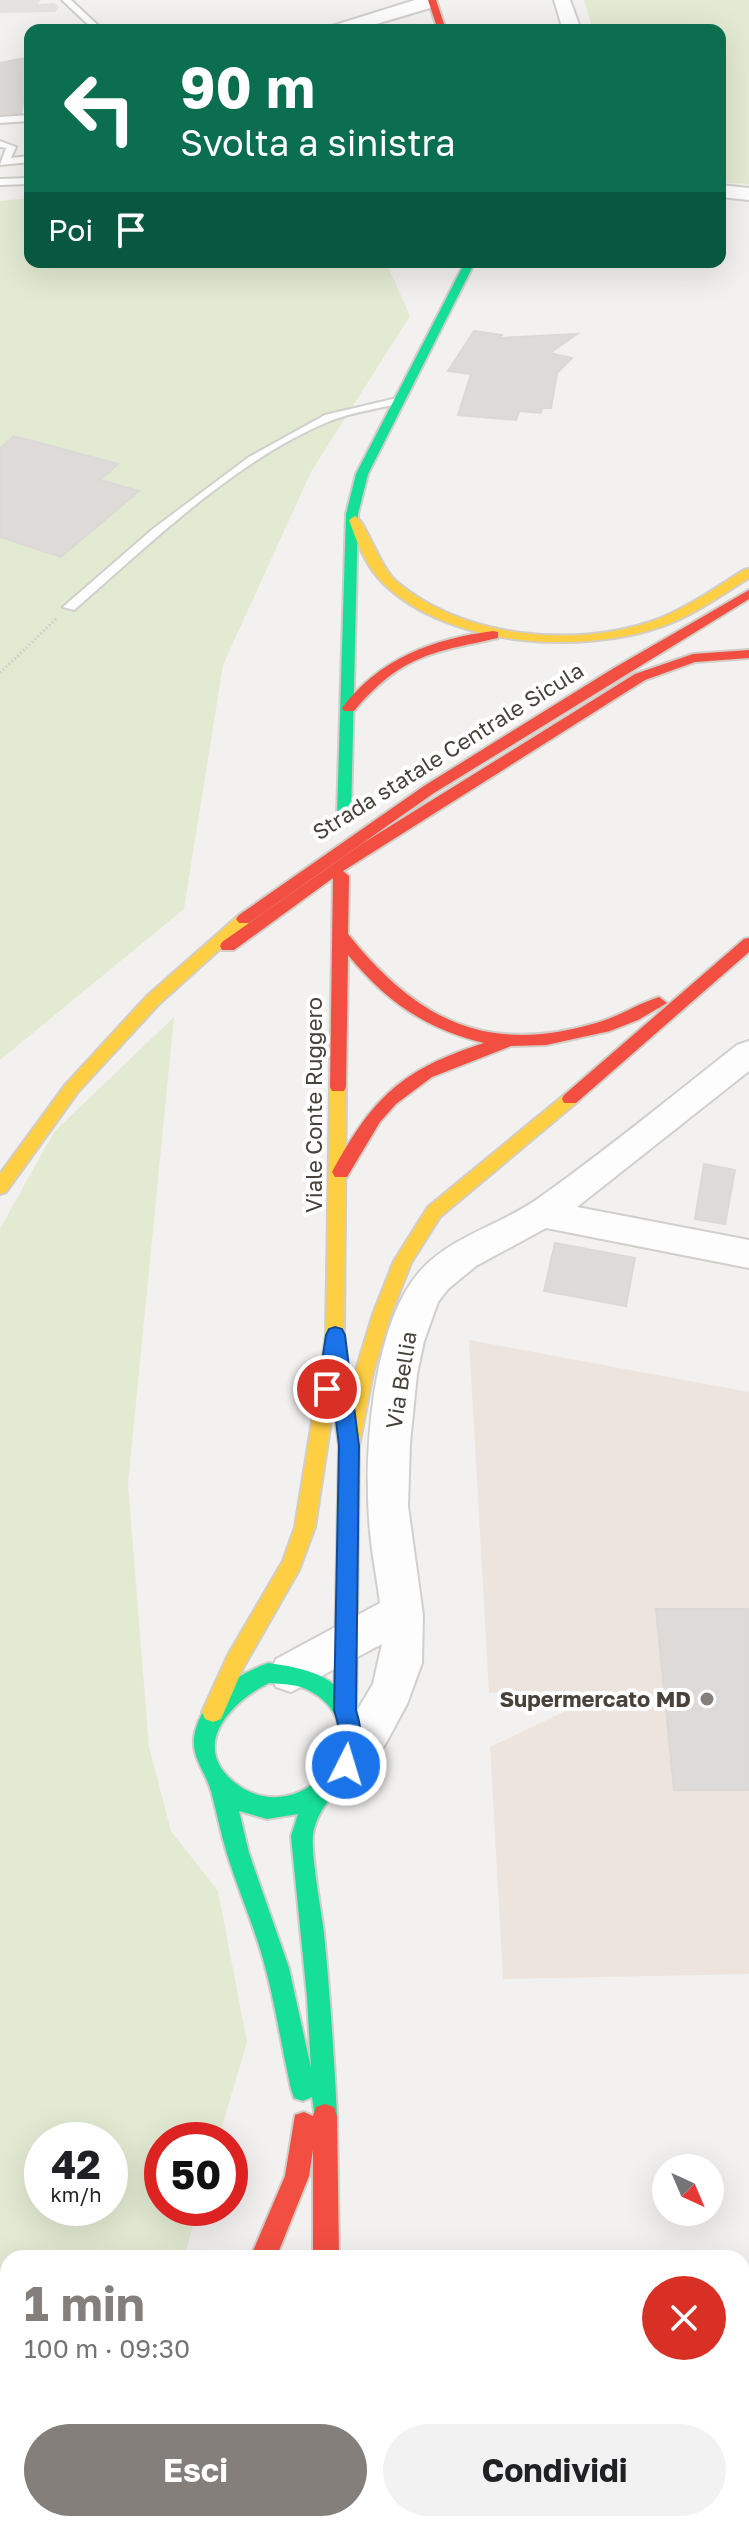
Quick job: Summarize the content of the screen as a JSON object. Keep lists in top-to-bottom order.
{
  "streets": {
    "main road": ["Strada statale Centrale Sicula", "Viale Conte Ruggero"],
    "street": ["Via Bellia"]
  },
  "places": ["Supermercato MD"],
  "north": "bottom right",
  "page": {
    "turn": ["90 m", "Svolta a sinistra"],
    "then": "Poi",
    "speed": "42 km/h",
    "limit": "50",
    "heading": ["1 min", "100 m · 09:30"],
    "buttons": ["Esci", "Condividi"]
  }
}
